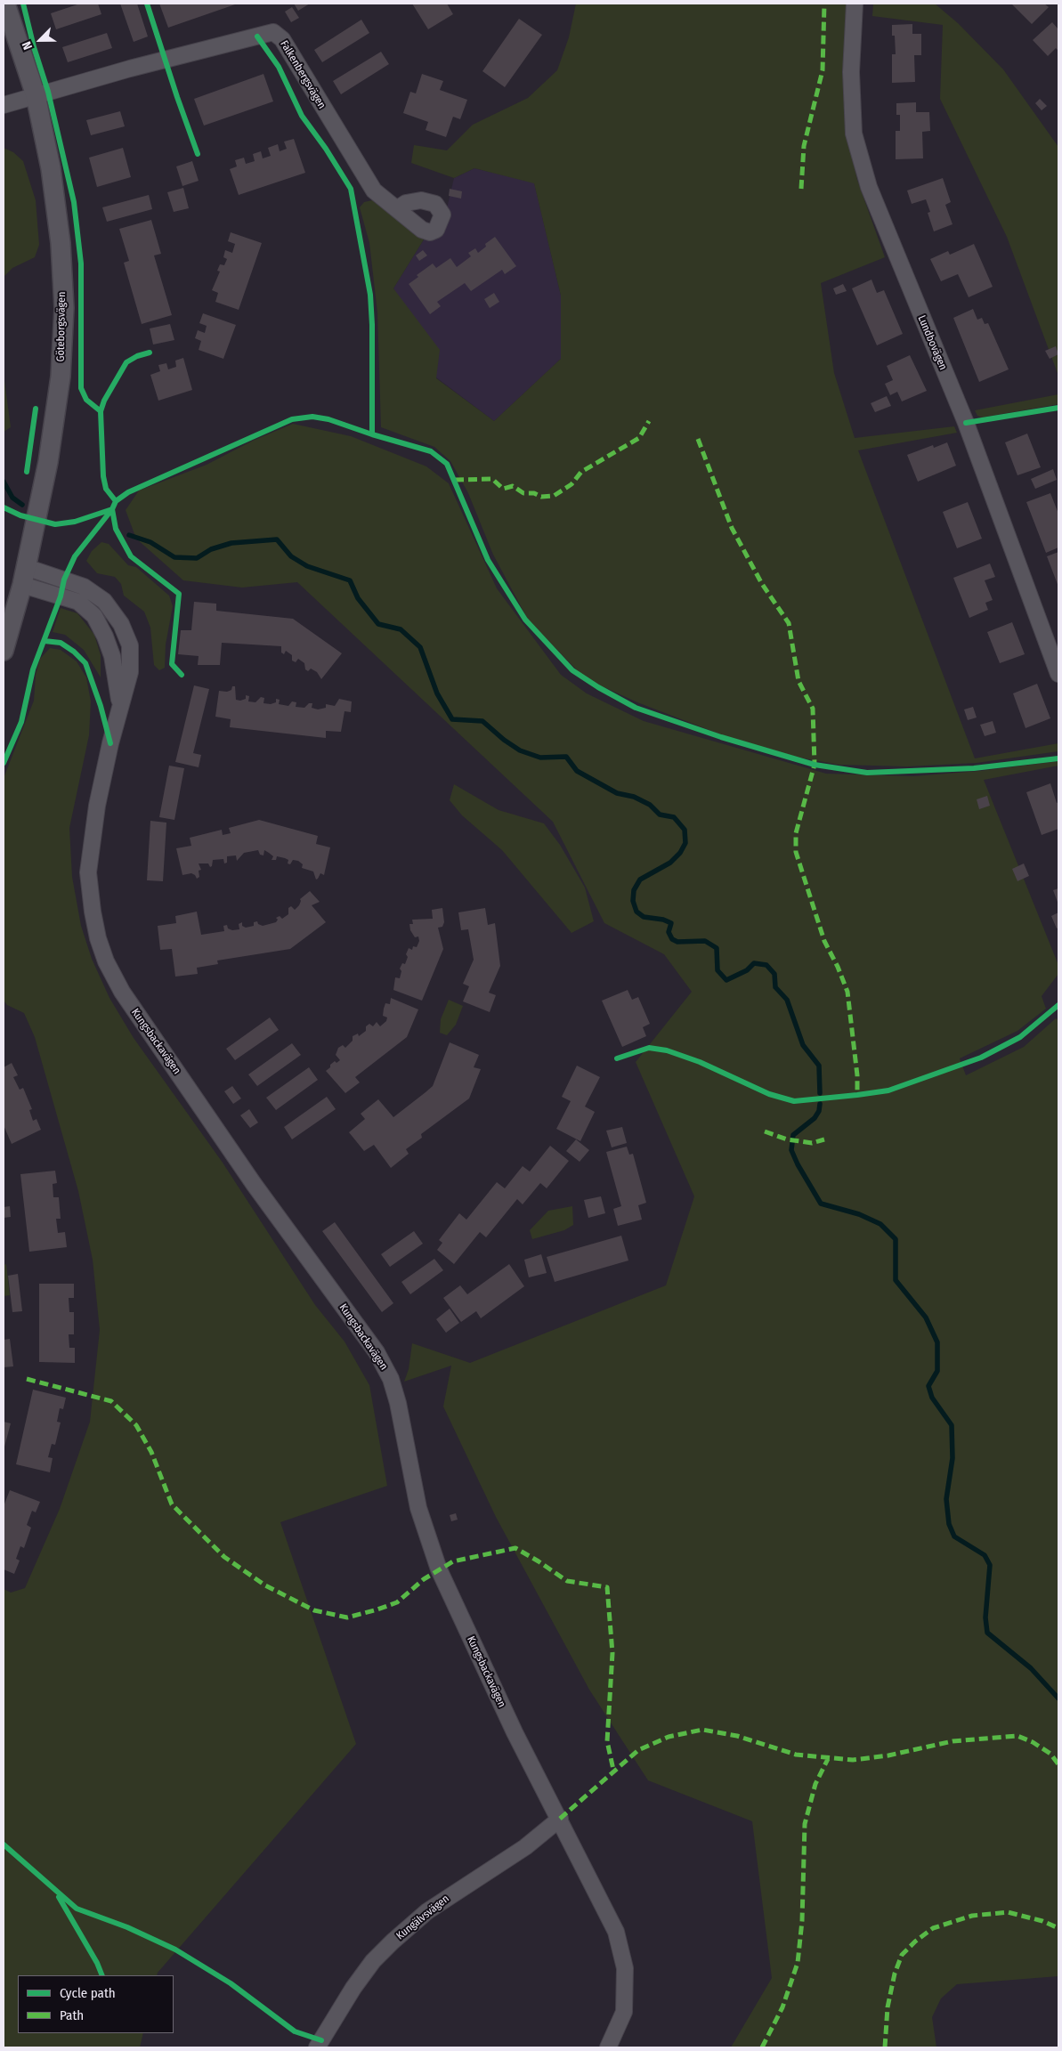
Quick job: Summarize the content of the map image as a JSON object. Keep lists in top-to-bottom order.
{
  "streets": {
    "street": [
      "Falkenbergsvägen",
      "Göteborgsvägen",
      "Lundbovägen",
      "Kungsbackavägen",
      "Kungälvsvägen"
    ]
  },
  "crossings": [
    ["Falkenbergsvägen", "Göteborgsvägen"],
    ["Göteborgsvägen", "Kungsbackavägen"],
    ["Kungsbackavägen", "Kungälvsvägen"]
  ],
  "legend": ["Cycle path", "Path"],
  "north": "bottom left"
}
